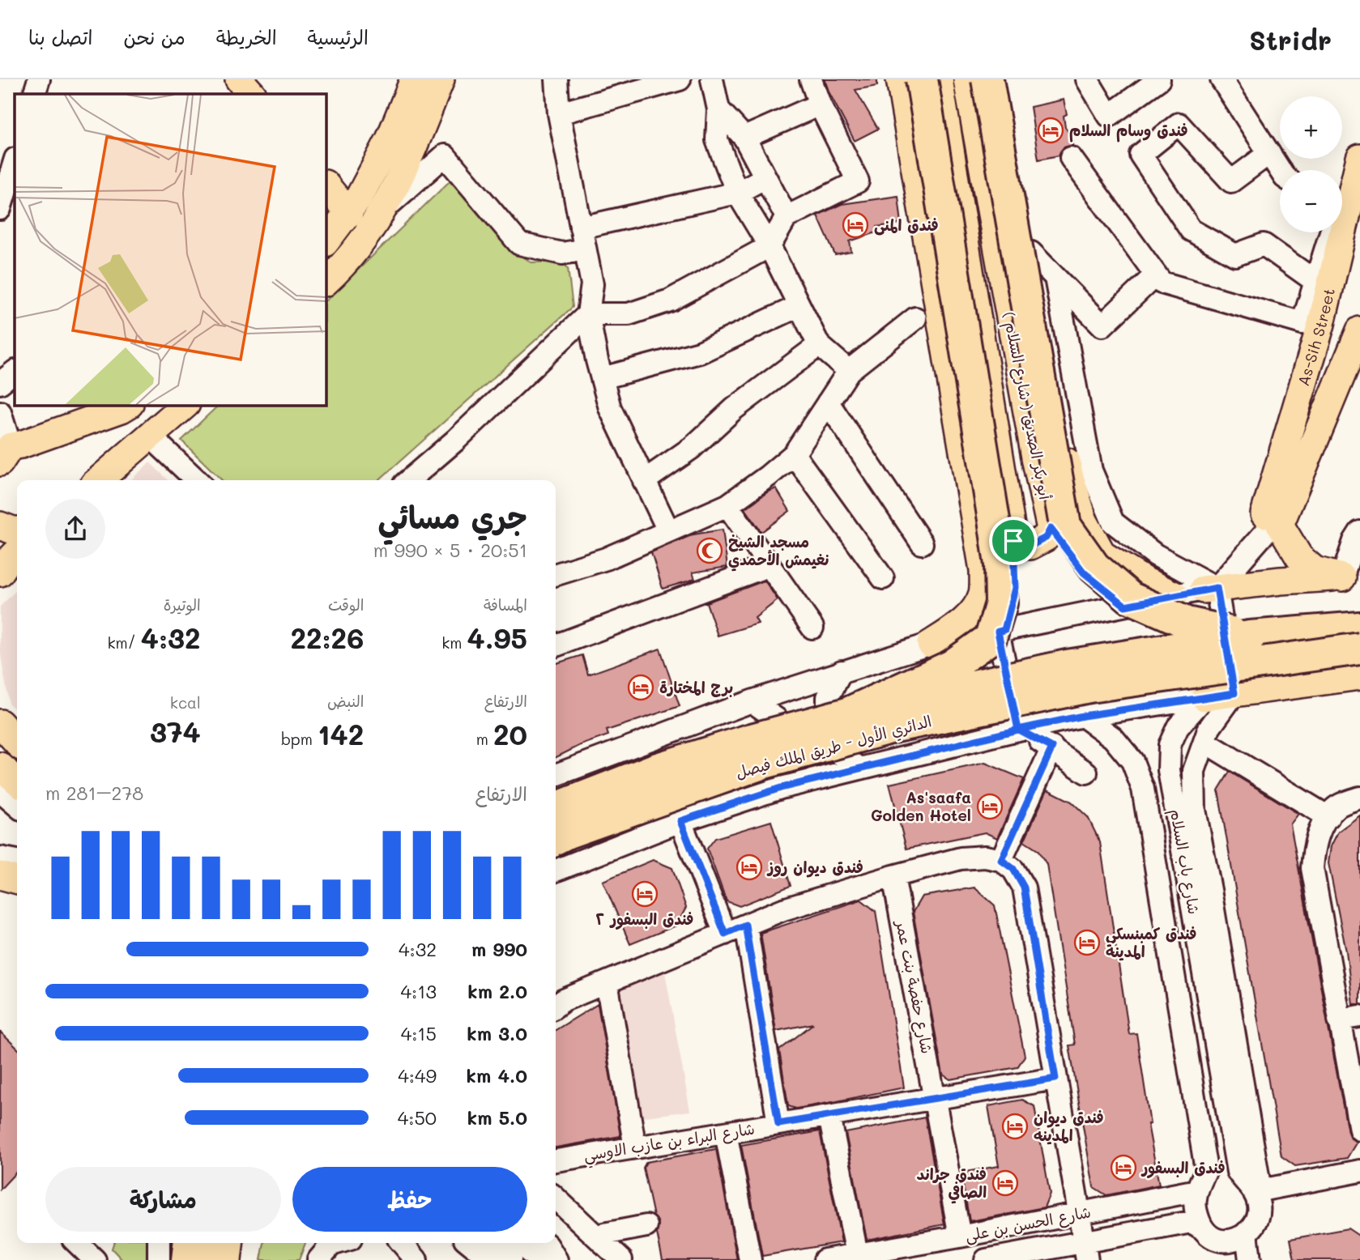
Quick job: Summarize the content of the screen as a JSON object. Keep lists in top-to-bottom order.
{
  "streets": {
    "highway": ["( شارع السلام ) أبو بكر الصديق", "الدائري الأول - طريق الملك فيصل"],
    "main road": ["As-Sih Street"],
    "street": [
      "شارع باب السلام",
      "شارع حفصة بنت عمر",
      "شارع البراء بن عازب الاوسي",
      "شارع الحسن بن على"
    ]
  },
  "crossings": [
    ["( شارع السلام ) أبو بكر الصديق", "الدائري الأول - طريق الملك فيصل"],
    ["شارع باب السلام", "شارع الحسن بن على"],
    ["شارع حفصة بنت عمر", "شارع البراء بن عازب الاوسي"],
    ["شارع حفصة بنت عمر", "شارع الحسن بن على"]
  ],
  "places": {
    "hotel": [
      "فندق وسام السلام",
      "فندق المنى",
      "برج المختارة",
      "As'saafa Golden Hotel",
      "فندق ديوان روز",
      "فندق البسفور ٢",
      "فندق كمبنسكي المدينة",
      "فندق ديوان المدينه",
      "فندق البسفور",
      "فندق جراند الصافي"
    ],
    "mosque": ["مسجد الشيخ نغيمش الأحمدي"]
  },
  "page": {
    "header": "Stridr",
    "nav": [
      "الرئيسية",
      "الخريطة",
      "من نحن",
      "اتصل بنا"
    ],
    "map_buttons": ["+", "−"],
    "heading": ["جري مسائي", "20:51 · 5 × 990 m"],
    "stats": [
      ["المسافة", "4.95 km"],
      ["الوقت", "22:26"],
      ["الوتيرة", "4:32 /km"],
      ["الارتفاع", "20 m"],
      ["النبض", "142 bpm"],
      ["kcal", "374"]
    ],
    "chart": ["الارتفاع", "278–281 m"],
    "list": [
      {
        "name": "990 m",
        "note": "4:32"
      },
      {
        "name": "2.0 km",
        "note": "4:13"
      },
      {
        "name": "3.0 km",
        "note": "4:15"
      },
      {
        "name": "4.0 km",
        "note": "4:49"
      },
      {
        "name": "5.0 km",
        "note": "4:50"
      }
    ],
    "buttons": ["حفظ", "مشاركة"]
  }
}
